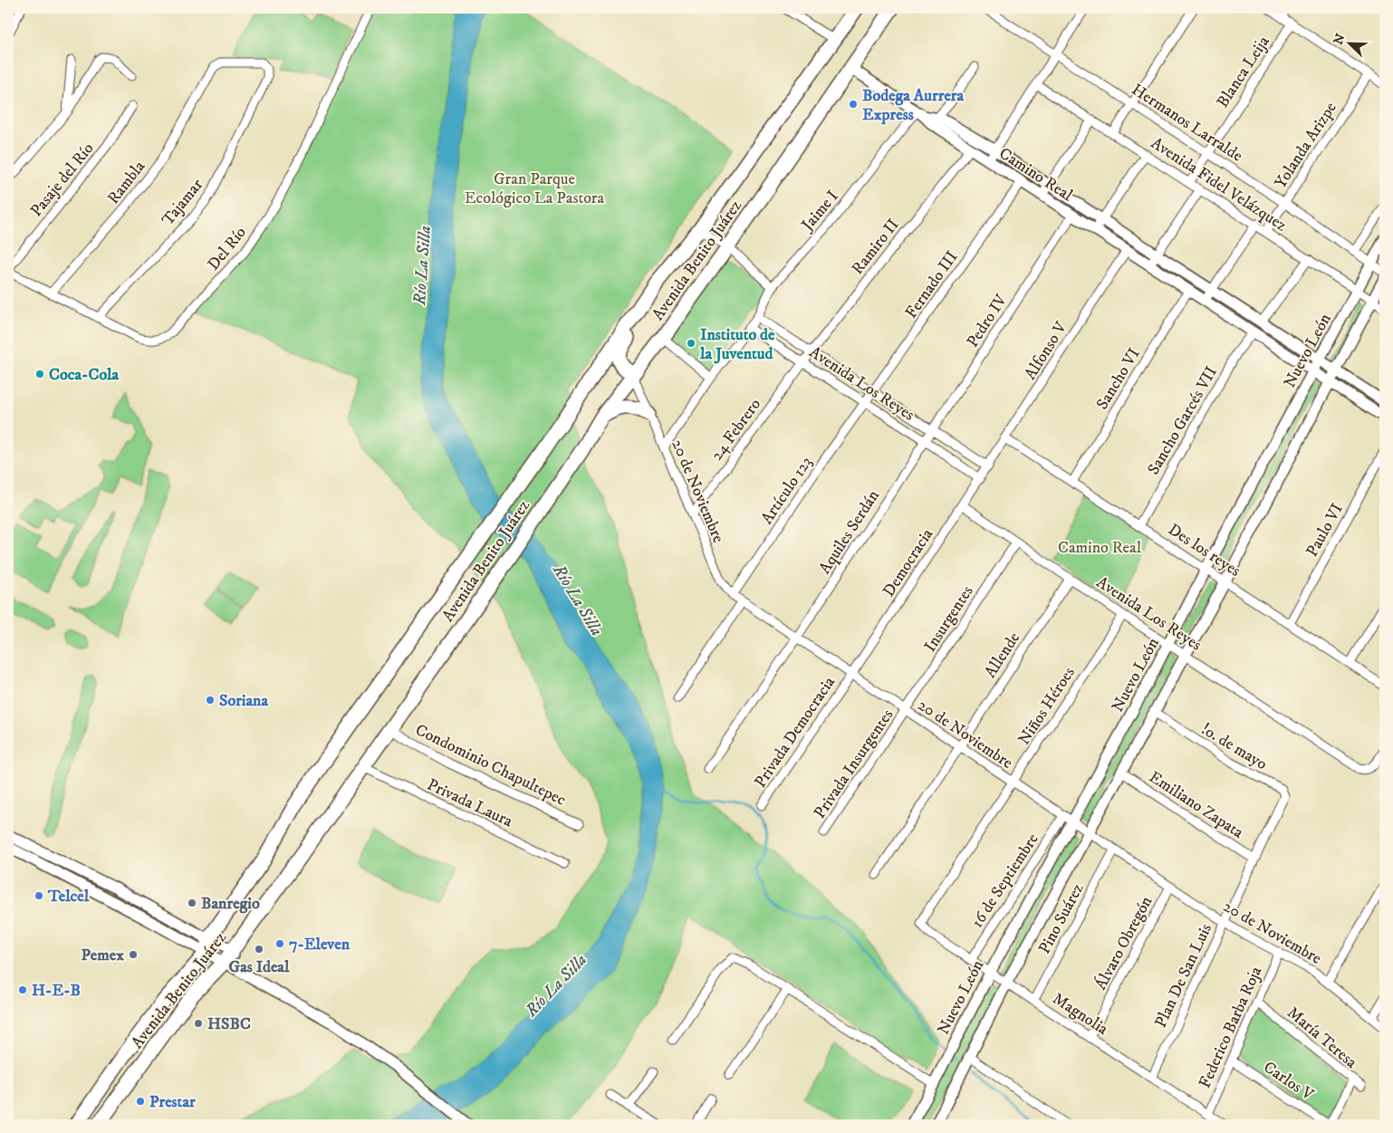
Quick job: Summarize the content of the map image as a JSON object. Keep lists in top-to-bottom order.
{
  "streets": {
    "main road": ["Avenida Benito Juárez"],
    "street": [
      "Blanca Leija",
      "Hermanos Larralde",
      "Yolanda Arizpe",
      "Camino Real",
      "Pasaje del Río",
      "Rambla",
      "Avenida Fidel Velázquez",
      "Tajamar",
      "Jaime I",
      "Ramiro II",
      "Del Río",
      "Fernado III",
      "Pedro IV",
      "Alfonso V",
      "Nuevo León",
      "Sancho VI",
      "Avenida Los Reyes",
      "Sancho Garcés VII",
      "24 Febrero",
      "Artículo 123",
      "20 de Noviembre",
      "Paulo VI",
      "Aquiles Serdán",
      "Des los reyes",
      "Democracia",
      "Insurgentes",
      "Allende",
      "Niños Héroes",
      "Privada Democracia",
      "!o. de mayo",
      "Privada Insurgentes",
      "Condominio Chapultepec",
      "Privada Laura",
      "Emiliano Zapata",
      "16 de Septiembre",
      "Pino Suárez",
      "Álvaro Obregón",
      "Plan De San Luis",
      "Magnolia",
      "Federico Barba Roja",
      "María Teresa",
      "Carlos V"
    ]
  },
  "crossings": [
    ["Blanca Leija", "Hermanos Larralde"],
    ["Blanca Leija", "Avenida Fidel Velázquez"],
    ["Hermanos Larralde", "Yolanda Arizpe"],
    ["Hermanos Larralde", "Nuevo León"],
    ["Yolanda Arizpe", "Avenida Fidel Velázquez"],
    ["Camino Real", "Jaime I"],
    ["Camino Real", "Ramiro II"],
    ["Camino Real", "Avenida Benito Juárez"],
    ["Camino Real", "Fernado III"],
    ["Camino Real", "Pedro IV"],
    ["Camino Real", "Alfonso V"],
    ["Camino Real", "Nuevo León"],
    ["Camino Real", "Sancho VI"],
    ["Camino Real", "Sancho Garcés VII"],
    ["Pasaje del Río", "Del Río"],
    ["Rambla", "Tajamar"],
    ["Rambla", "Del Río"],
    ["Avenida Fidel Velázquez", "Nuevo León"],
    ["Tajamar", "Del Río"],
    ["Jaime I", "Avenida Los Reyes"],
    ["Jaime I", "20 de Noviembre"],
    ["Ramiro II", "Avenida Los Reyes"],
    ["Ramiro II", "24 Febrero"],
    ["Avenida Benito Juárez", "20 de Noviembre"],
    ["Avenida Benito Juárez", "Condominio Chapultepec"],
    ["Avenida Benito Juárez", "Privada Laura"],
    ["Fernado III", "Avenida Los Reyes"],
    ["Fernado III", "Artículo 123"],
    ["Pedro IV", "Avenida Los Reyes"],
    ["Pedro IV", "Aquiles Serdán"],
    ["Alfonso V", "Avenida Los Reyes"],
    ["Alfonso V", "Des los reyes"],
    ["Alfonso V", "Democracia"],
    ["Nuevo León", "Avenida Los Reyes"],
    ["Nuevo León", "20 de Noviembre"],
    ["Nuevo León", "Des los reyes"],
    ["Nuevo León", "Magnolia"],
    ["Sancho VI", "Des los reyes"],
    ["Avenida Los Reyes", "24 Febrero"],
    ["Avenida Los Reyes", "Artículo 123"],
    ["Avenida Los Reyes", "Aquiles Serdán"],
    ["Avenida Los Reyes", "Democracia"],
    ["Avenida Los Reyes", "Insurgentes"],
    ["Avenida Los Reyes", "Allende"],
    ["Avenida Los Reyes", "Niños Héroes"],
    ["Sancho Garcés VII", "Des los reyes"],
    ["24 Febrero", "20 de Noviembre"],
    ["Artículo 123", "20 de Noviembre"],
    ["20 de Noviembre", "Aquiles Serdán"],
    ["20 de Noviembre", "Democracia"],
    ["20 de Noviembre", "Insurgentes"],
    ["20 de Noviembre", "Allende"],
    ["20 de Noviembre", "Niños Héroes"],
    ["20 de Noviembre", "Privada Democracia"],
    ["20 de Noviembre", "Privada Insurgentes"],
    ["20 de Noviembre", "16 de Septiembre"],
    ["20 de Noviembre", "Pino Suárez"],
    ["20 de Noviembre", "Álvaro Obregón"],
    ["20 de Noviembre", "Plan De San Luis"],
    ["20 de Noviembre", "Federico Barba Roja"],
    ["Paulo VI", "Des los reyes"],
    ["Democracia", "Privada Democracia"],
    ["Insurgentes", "Privada Insurgentes"],
    ["Niños Héroes", "Magnolia"],
    ["!o. de mayo", "Plan De San Luis"],
    ["Emiliano Zapata", "Plan De San Luis"],
    ["16 de Septiembre", "Magnolia"],
    ["Pino Suárez", "Magnolia"],
    ["Álvaro Obregón", "Magnolia"],
    ["Plan De San Luis", "Magnolia"],
    ["Magnolia", "Federico Barba Roja"],
    ["Federico Barba Roja", "María Teresa"],
    ["Federico Barba Roja", "Carlos V"],
    ["María Teresa", "Carlos V"]
  ],
  "water": ["Río La Silla"],
  "parks": ["Gran Parque Ecológico La Pastora", "Camino Real"],
  "places": [
    "Bodega Aurrera Express",
    "Instituto de la Juventud",
    "Coca-Cola",
    "Soriana",
    "Telcel",
    "Banregio",
    "7-Eleven",
    "Gas Ideal",
    "Pemex",
    "H-E-B",
    "HSBC",
    "Prestar"
  ],
  "north": "top left"
}
